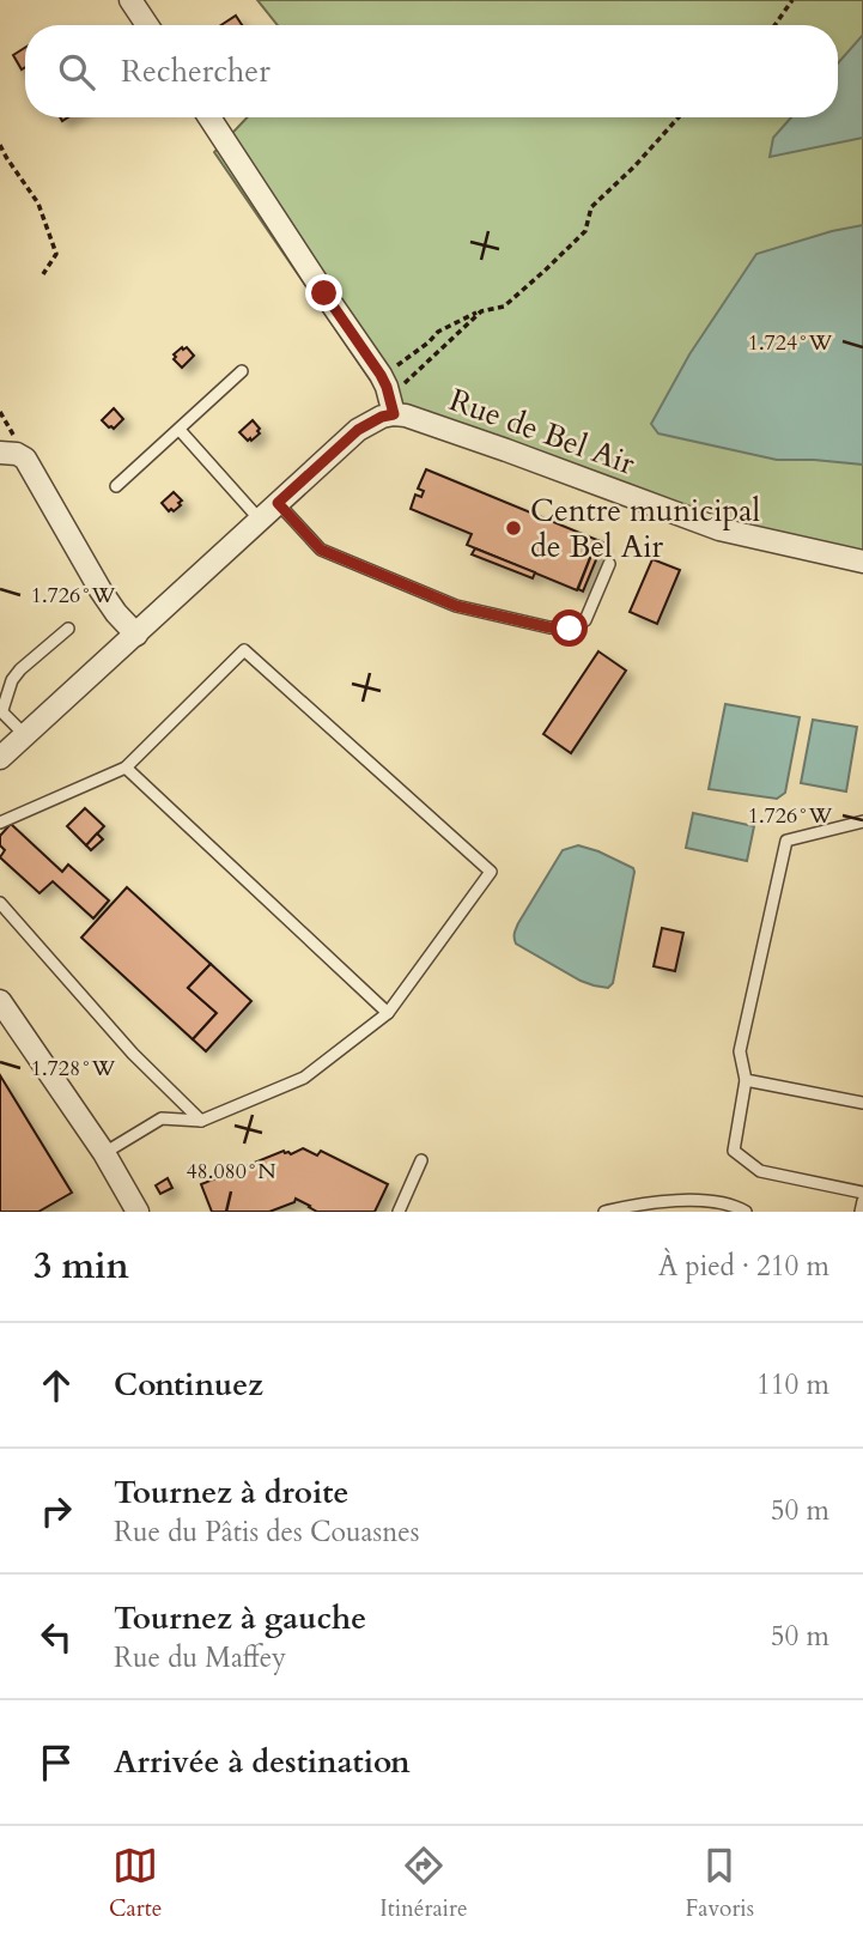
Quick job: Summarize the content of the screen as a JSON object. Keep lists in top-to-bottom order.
{
  "streets": {
    "street": ["Rue de Bel Air"]
  },
  "places": ["Centre municipal de Bel Air"],
  "page": {
    "search": "Rechercher",
    "heading": ["3 min", "À pied · 210 m"],
    "list": [
      ["Continuez", "110 m"],
      ["Tournez à droite", "Rue du Pâtis des Couasnes", "50 m"],
      ["Tournez à gauche", "Rue du Maffey", "50 m"],
      "Arrivée à destination"
    ],
    "nav": ["Carte", "Itinéraire", "Favoris"]
  },
  "coordinates": [
    "1.724°W",
    "1.726°W",
    "1.728°W",
    "48.080°N"
  ]
}
